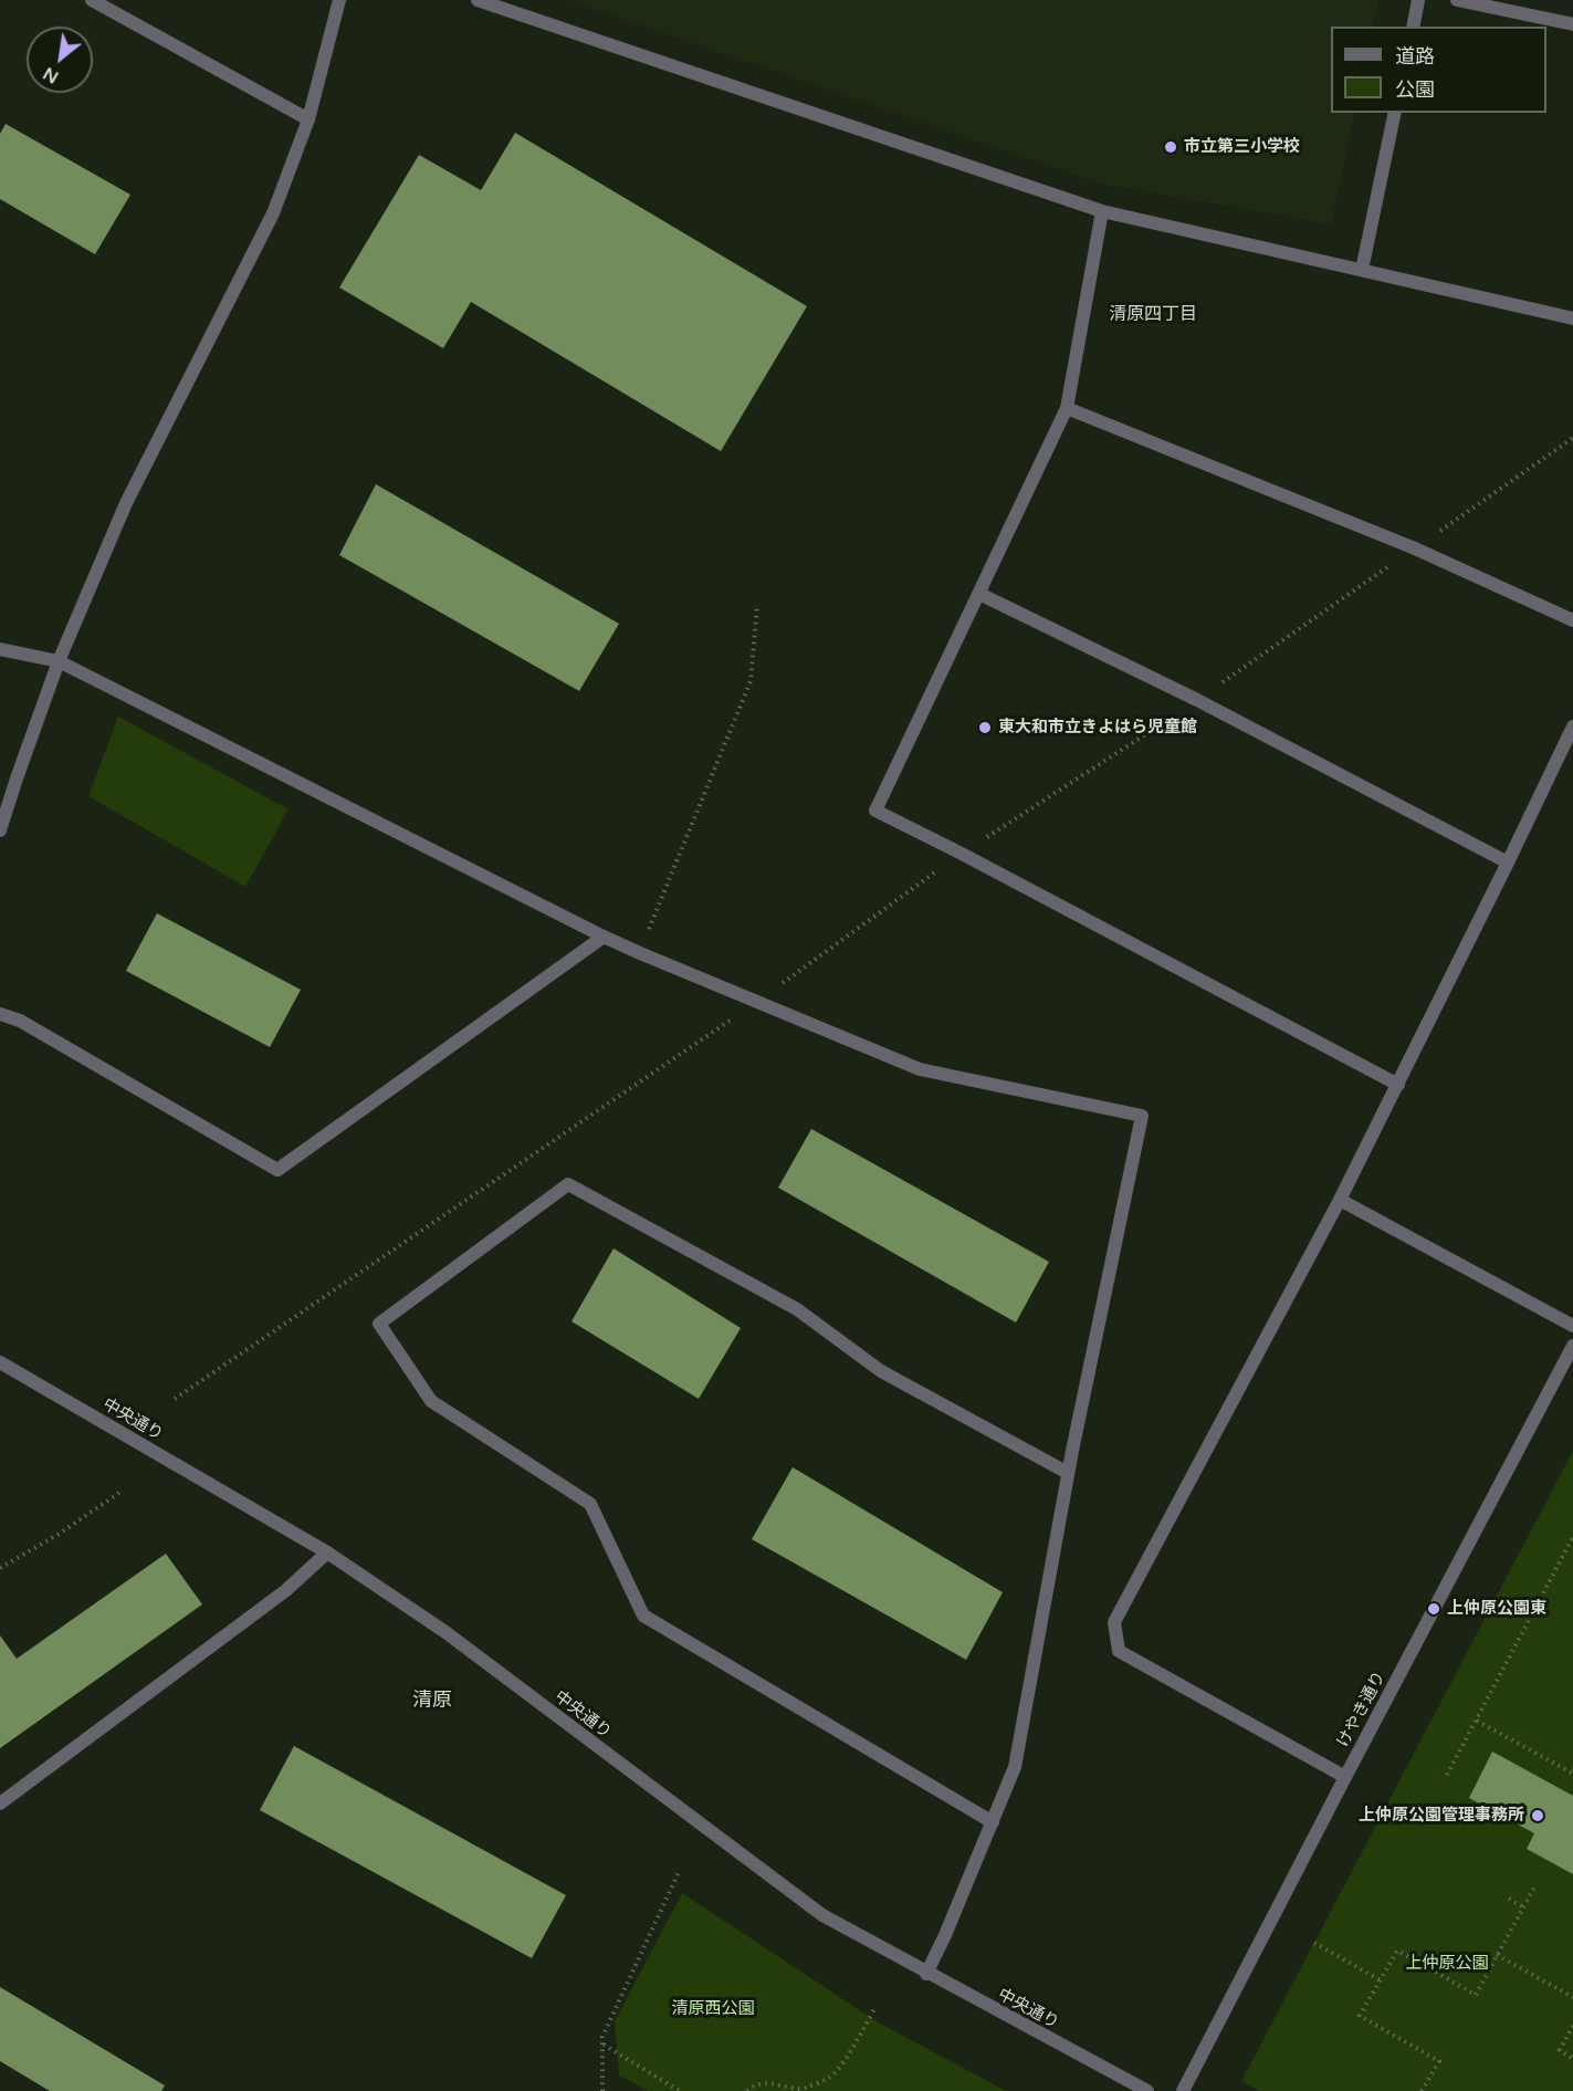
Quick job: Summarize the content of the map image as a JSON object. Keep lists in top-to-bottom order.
{
  "streets": {
    "street": ["中央通り", "けやき通り"]
  },
  "districts": ["清原四丁目", "清原"],
  "parks": ["上仲原公園", "清原西公園"],
  "places": [
    "市立第三小学校",
    "東大和市立きよはら児童館",
    "上仲原公園東",
    "上仲原公園管理事務所"
  ],
  "legend": ["道路", "公園"],
  "north": "bottom left"
}
